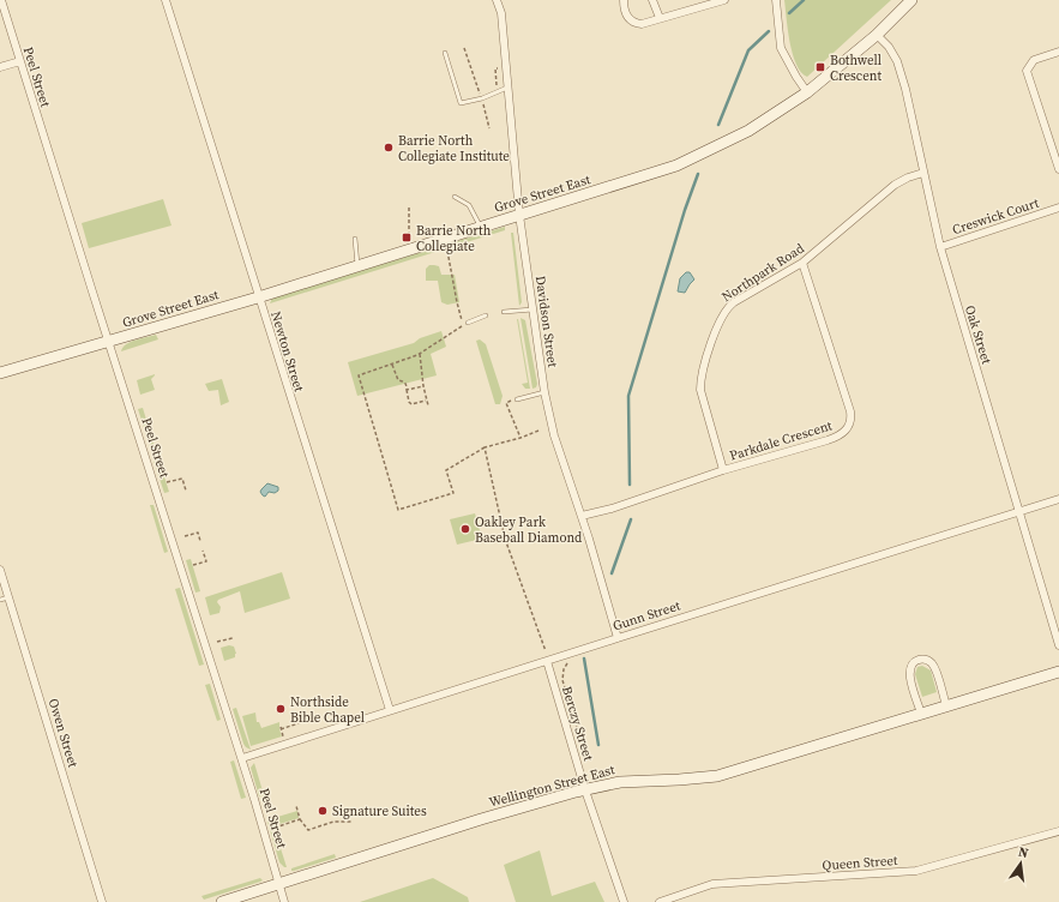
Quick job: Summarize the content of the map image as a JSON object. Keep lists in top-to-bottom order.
{
  "streets": {
    "street": [
      "Peel Street",
      "Grove Street East",
      "Creswick Court",
      "Northpark Road",
      "Davidson Street",
      "Oak Street",
      "Newton Street",
      "Parkdale Crescent",
      "Gunn Street",
      "Berczy Street",
      "Owen Street",
      "Wellington Street East",
      "Queen Street"
    ]
  },
  "crossings": [
    ["Peel Street", "Grove Street East"],
    ["Peel Street", "Gunn Street"],
    ["Peel Street", "Wellington Street East"],
    ["Grove Street East", "Davidson Street"],
    ["Grove Street East", "Oak Street"],
    ["Grove Street East", "Newton Street"],
    ["Creswick Court", "Oak Street"],
    ["Northpark Road", "Oak Street"],
    ["Northpark Road", "Parkdale Crescent"],
    ["Davidson Street", "Parkdale Crescent"],
    ["Davidson Street", "Gunn Street"],
    ["Oak Street", "Gunn Street"],
    ["Newton Street", "Gunn Street"],
    ["Gunn Street", "Berczy Street"],
    ["Berczy Street", "Wellington Street East"]
  ],
  "places": {
    "transit": ["Bothwell Crescent", "Barrie North Collegiate"],
    "other": [
      "Barrie North Collegiate Institute",
      "Oakley Park Baseball Diamond",
      "Northside Bible Chapel",
      "Signature Suites"
    ]
  },
  "north": "top"
}
